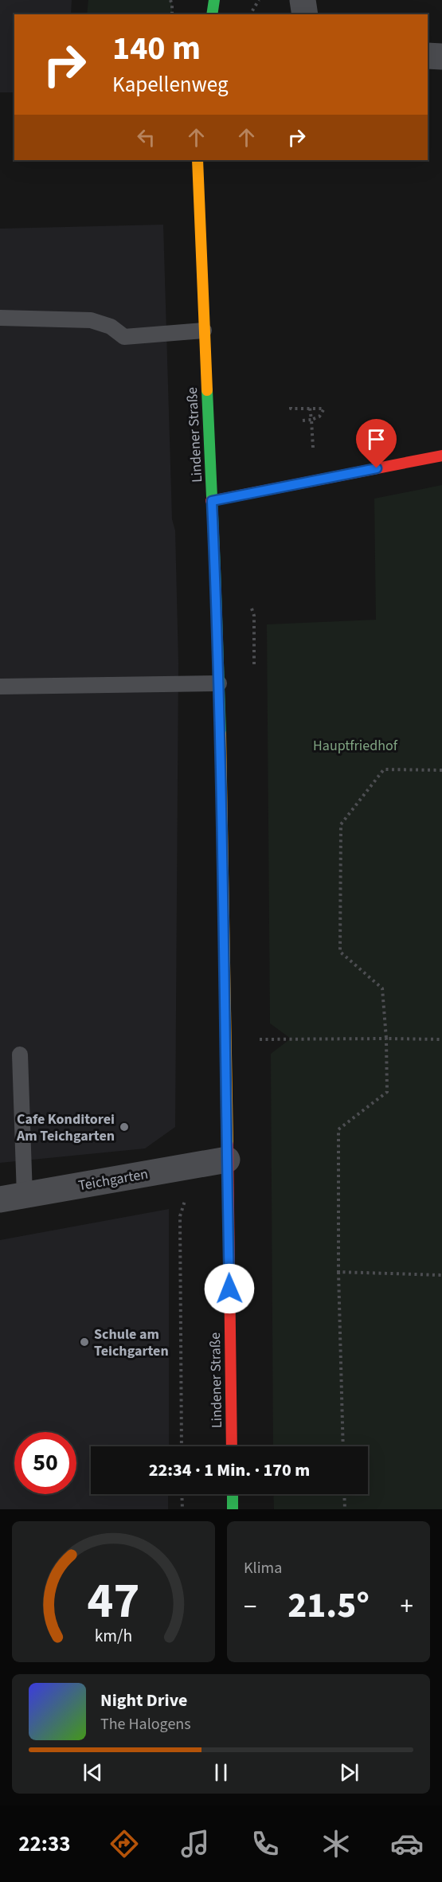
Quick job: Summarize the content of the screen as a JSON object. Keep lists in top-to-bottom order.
{
  "streets": {
    "main road": ["Lindener Straße"],
    "street": ["Teichgarten"]
  },
  "crossings": [
    ["Lindener Straße", "Teichgarten"]
  ],
  "parks": ["Hauptfriedhof"],
  "places": ["Cafe Konditorei Am Teichgarten", "Schule am Teichgarten"],
  "page": {
    "turn": ["140 m", "Kapellenweg"],
    "limit": "50",
    "trip": "22:34 · 1 Min. · 170 m",
    "tile": "Klima",
    "heat": ["−", "21.5°", "+"],
    "song": ["Night Drive", "The Halogens"],
    "tabs": "22:33",
    "gauge": ["47", "km/h"]
  }
}
